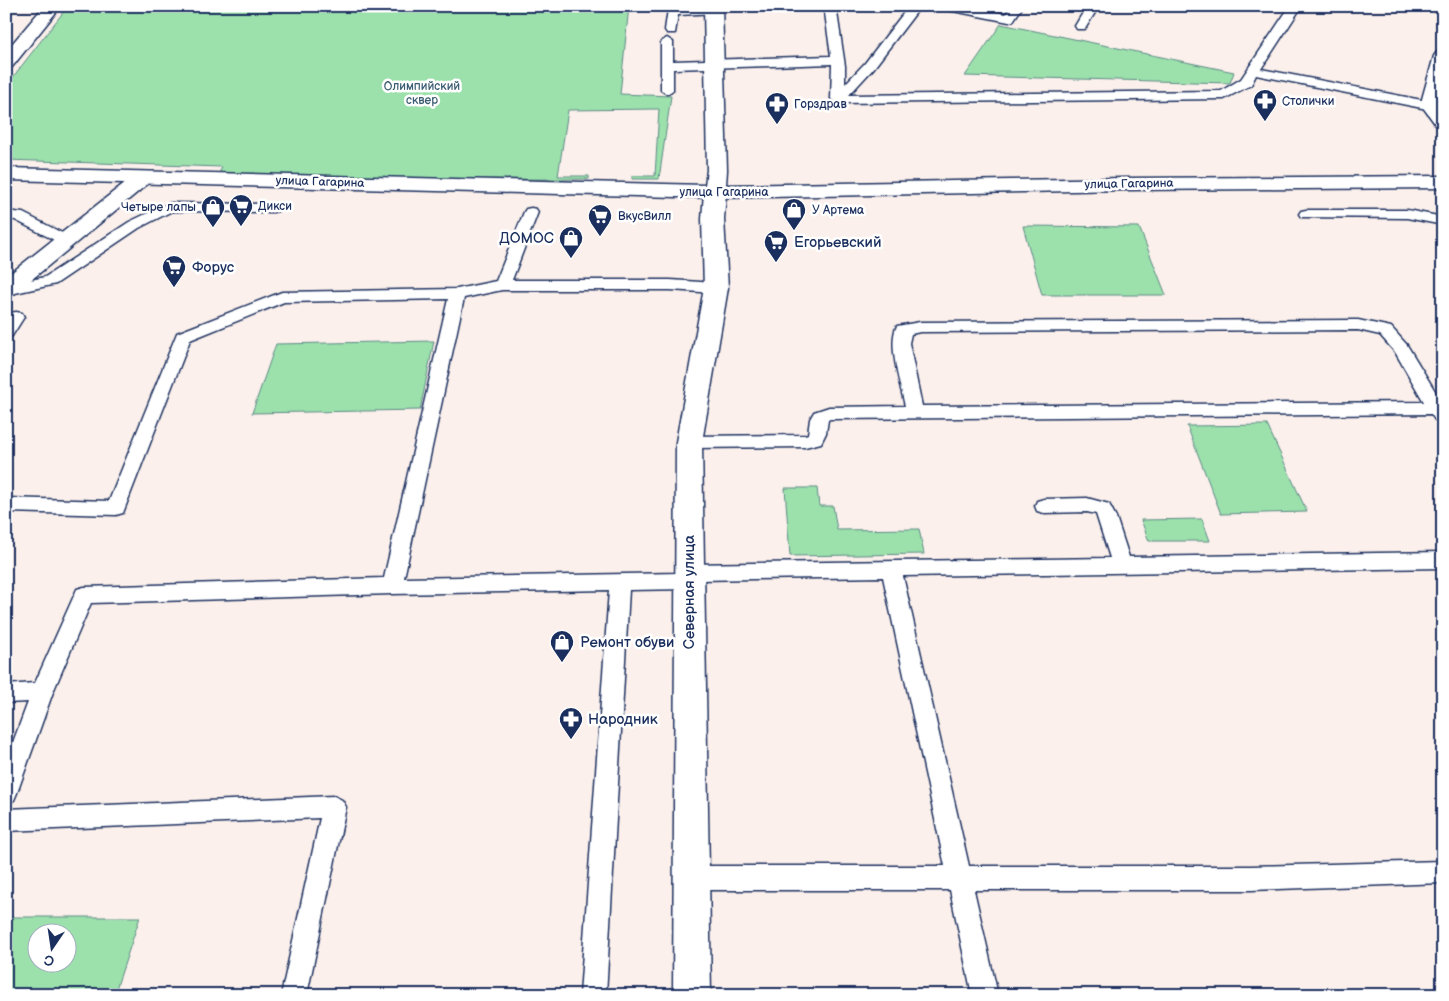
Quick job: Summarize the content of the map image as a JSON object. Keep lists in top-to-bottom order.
{
  "streets": {
    "street": ["улица Гагарина", "Северная улица"]
  },
  "crossings": [
    ["улица Гагарина", "Северная улица"]
  ],
  "parks": ["Олимпийский сквер"],
  "places": {
    "pharmacy": ["Столички", "Горздрав", "Народник"],
    "supermarket": [
      "Дикси",
      "ВкусВилл",
      "Егорьевский",
      "Форус"
    ],
    "shop": [
      "Четыре лапы",
      "У Артема",
      "ДОМОС",
      "Ремонт обуви"
    ]
  },
  "north": "bottom"
}
